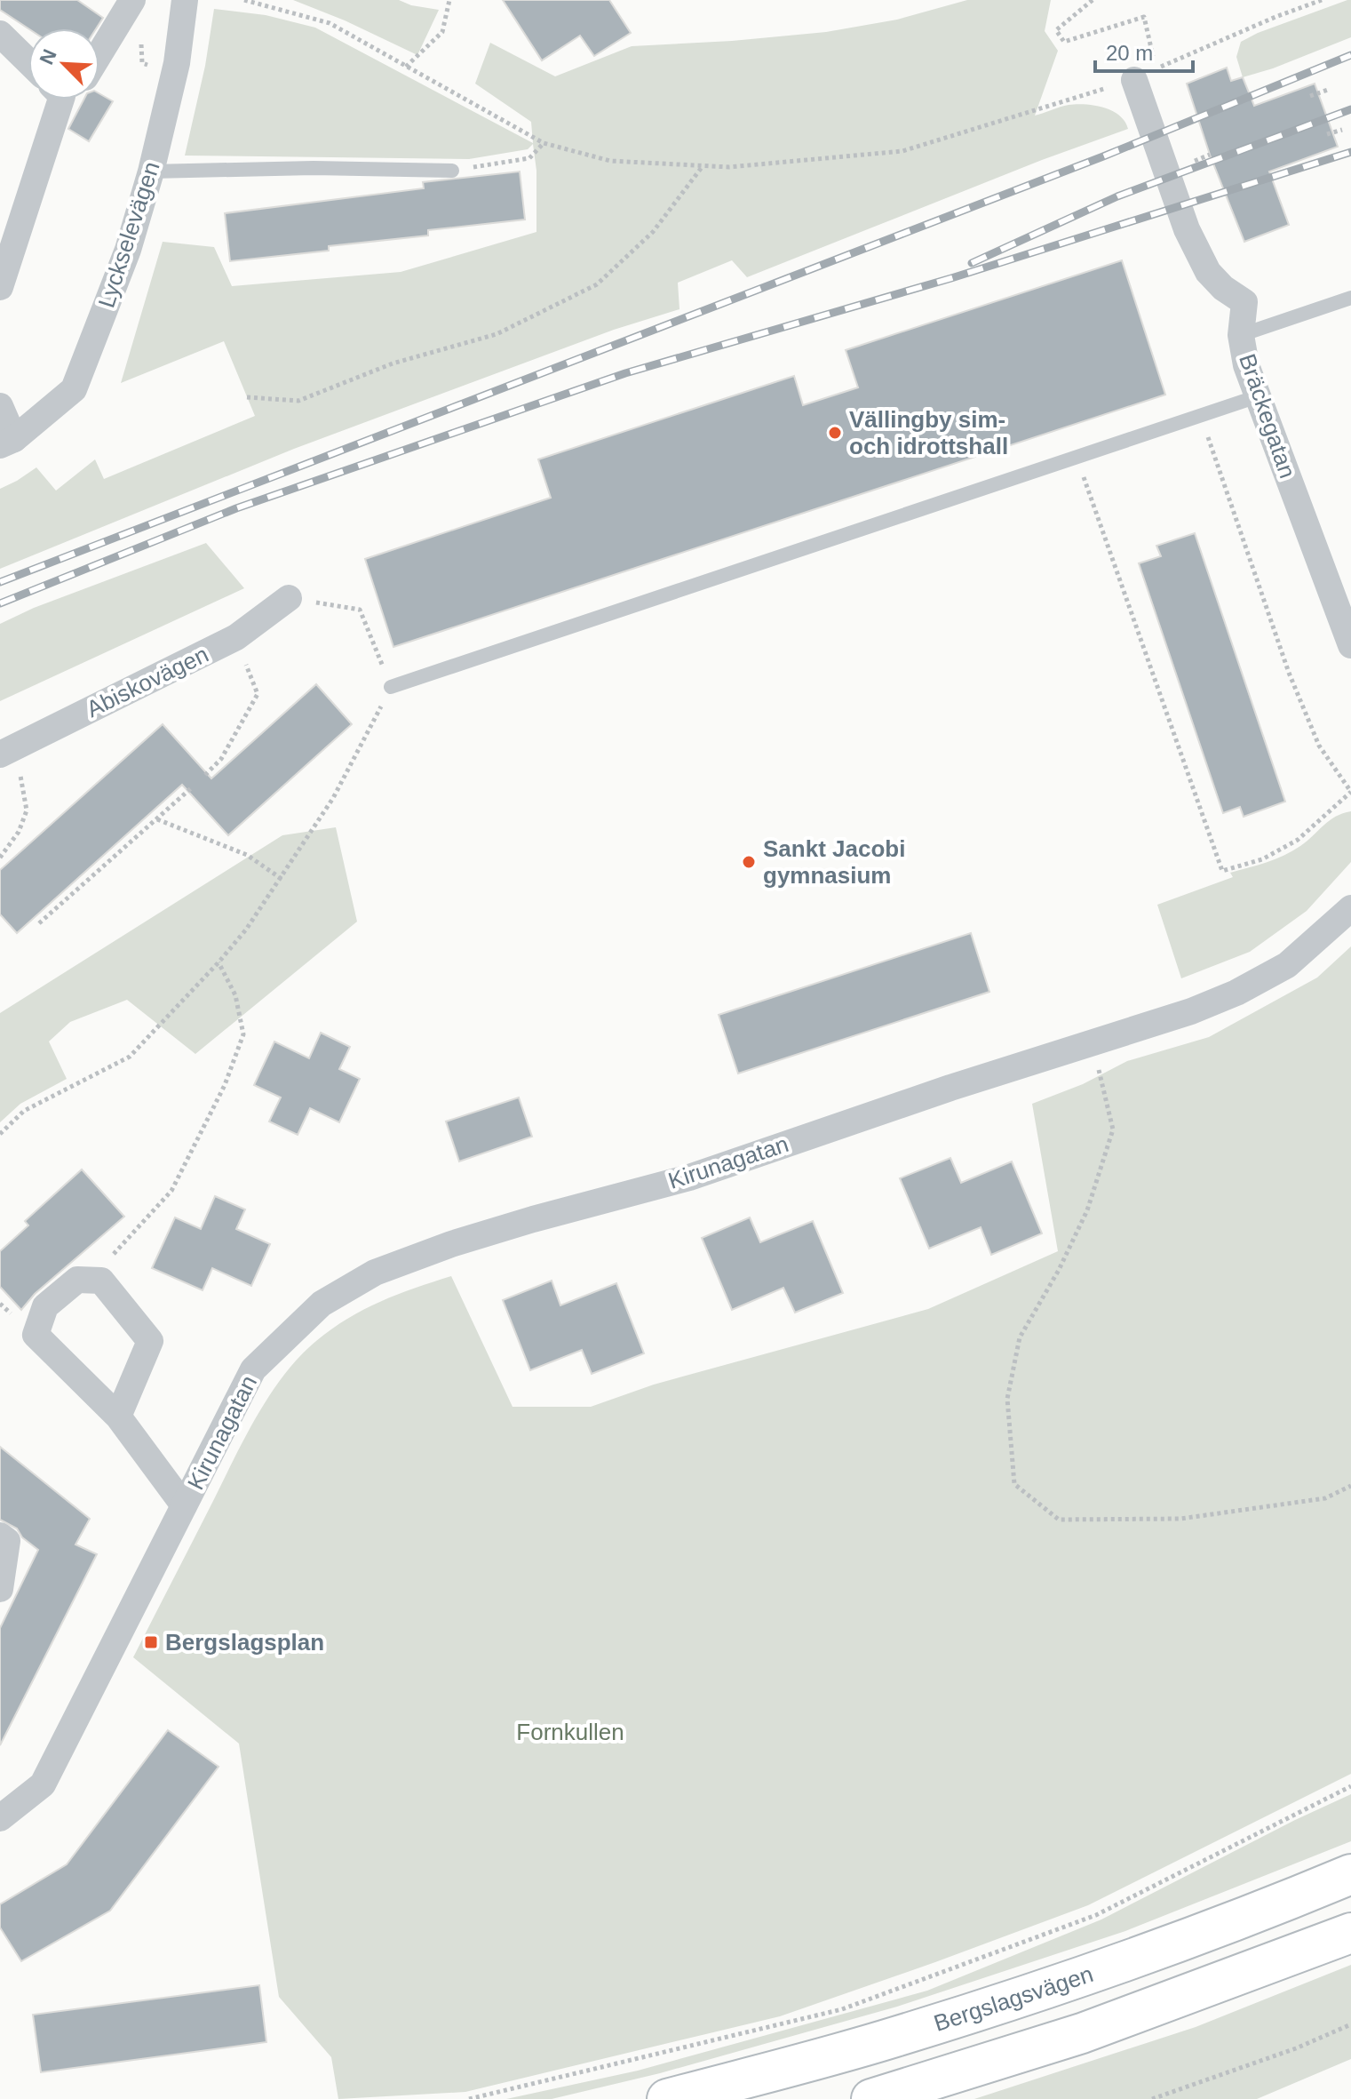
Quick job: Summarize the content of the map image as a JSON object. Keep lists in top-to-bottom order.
{
  "streets": {
    "main road": ["Bergslagsvägen"],
    "street": [
      "Lyckselevägen",
      "Bräckegatan",
      "Abiskovägen",
      "Kirunagatan"
    ]
  },
  "parks": ["Fornkullen"],
  "places": {
    "other": ["Vällingby sim- och idrottshall", "Sankt Jacobi gymnasium"],
    "transit": ["Bergslagsplan"]
  },
  "scale_bar": "20 m",
  "north": "top left"
}
